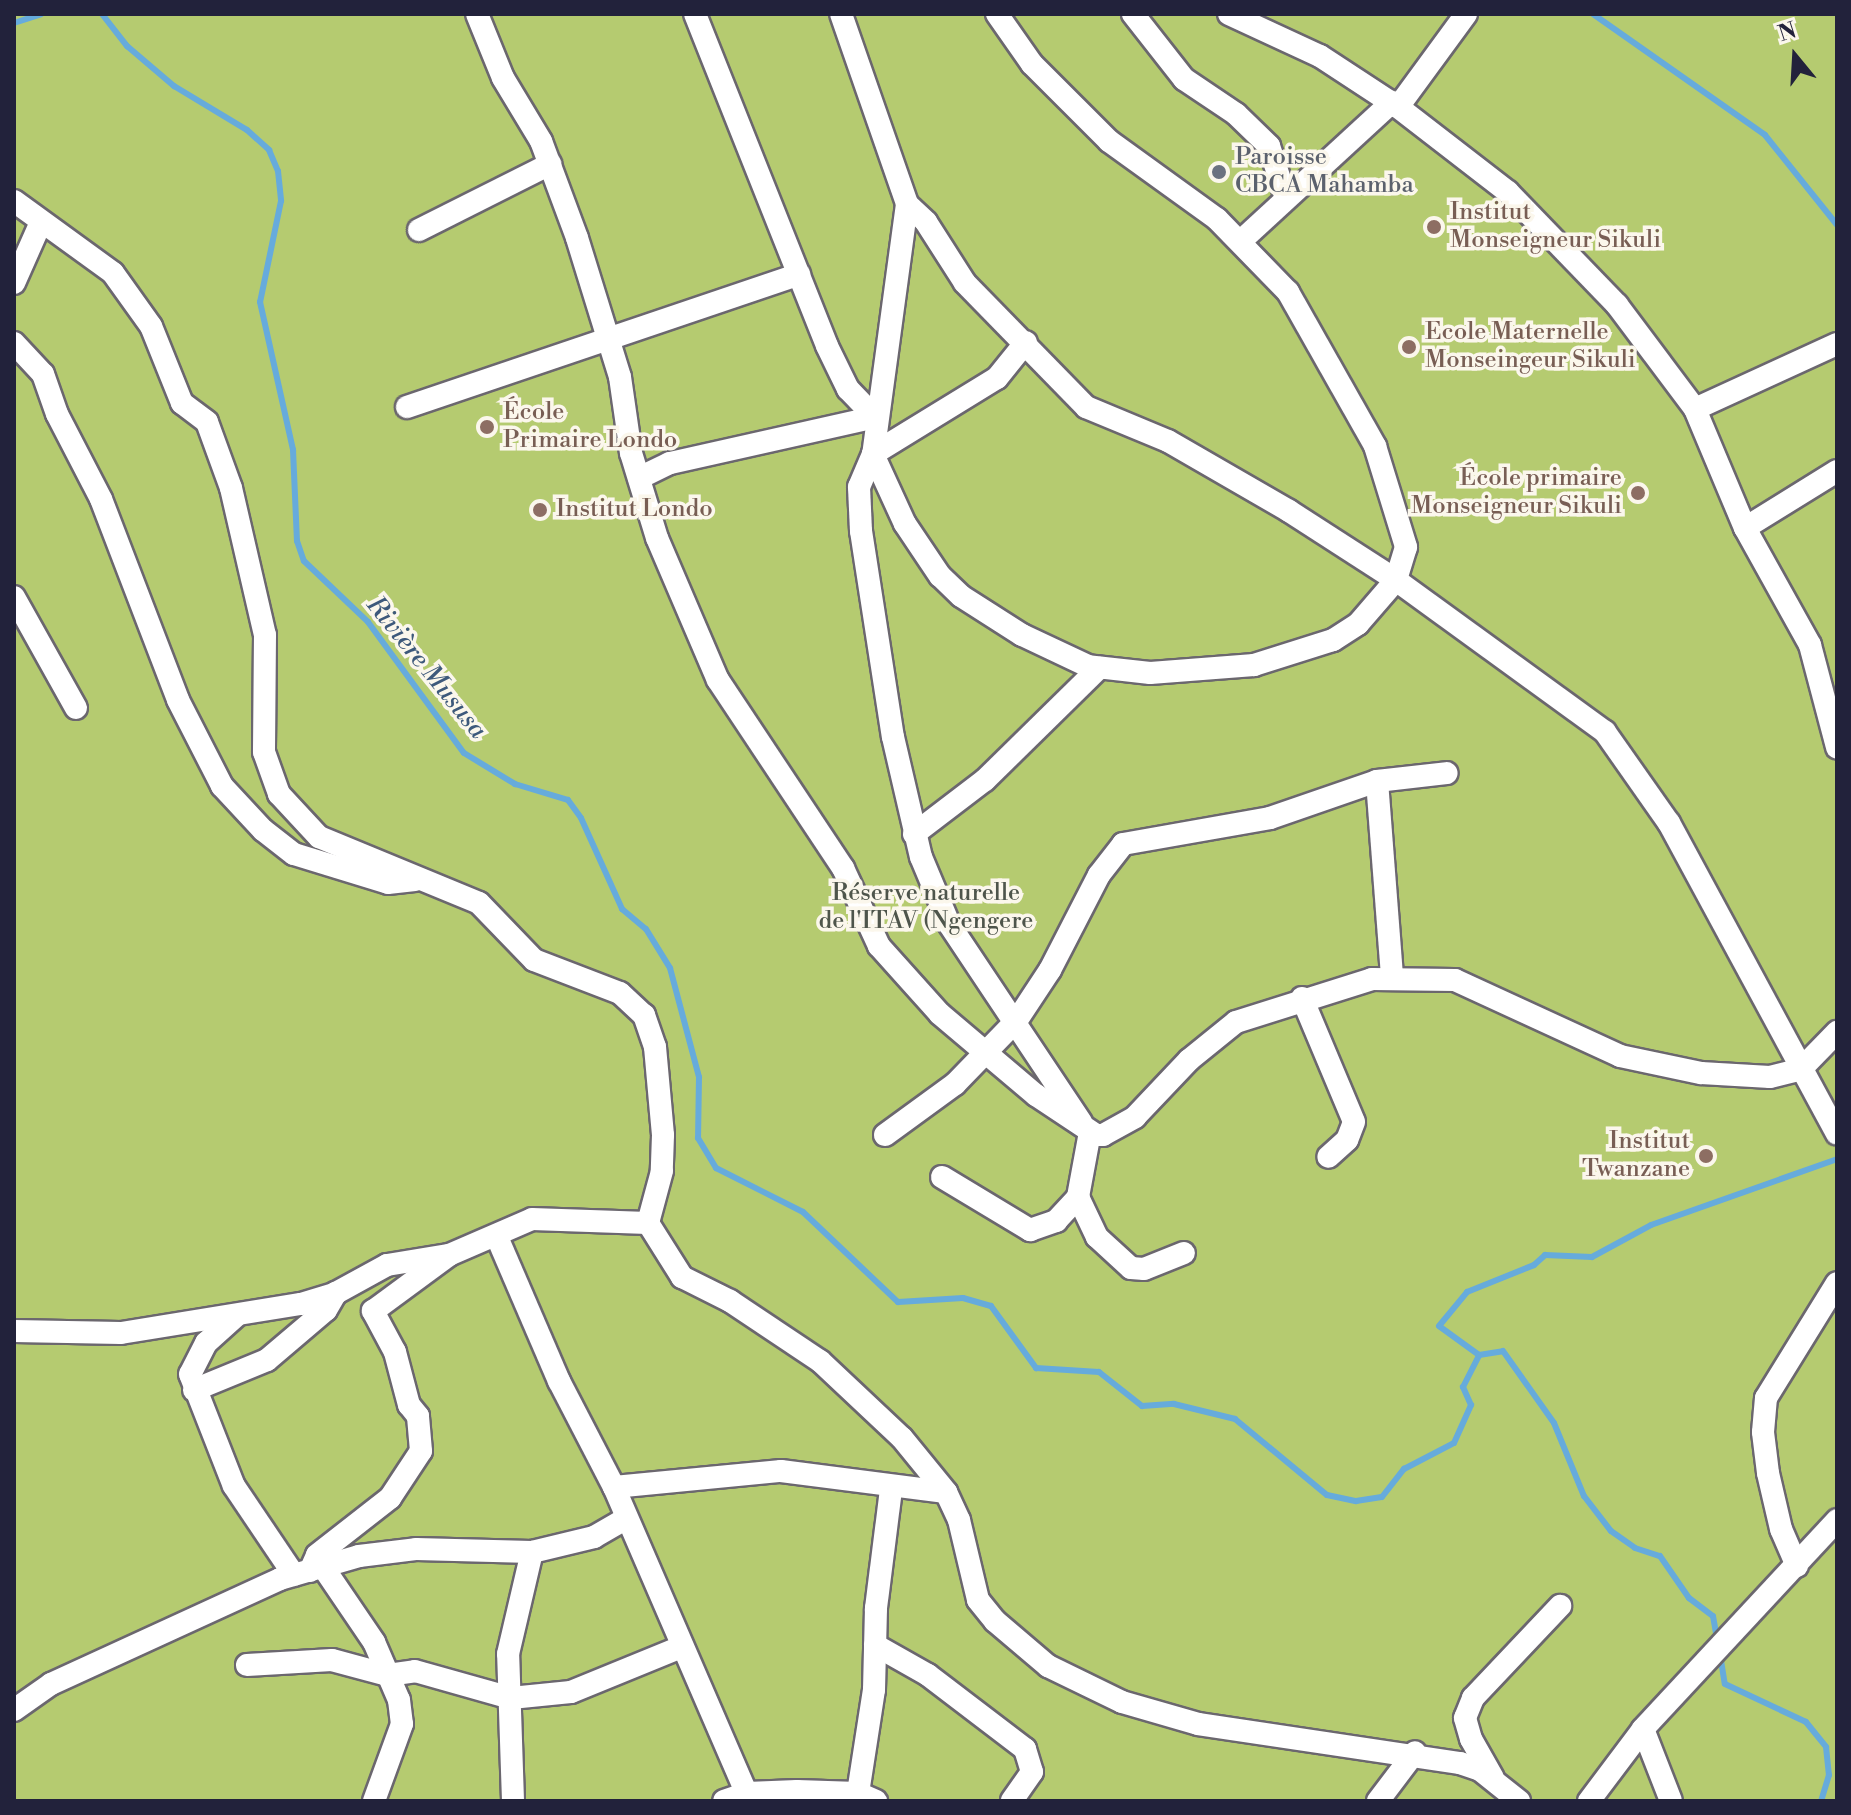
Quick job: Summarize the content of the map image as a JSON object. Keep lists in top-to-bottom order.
{
  "water": ["Rivière Mususa"],
  "parks": ["Réserve naturelle de l'ITAV (Ngengere"],
  "places": [
    "Paroisse CBCA Mahamba",
    "Institut Monseigneur Sikuli",
    "Ecole Maternelle Monseingeur Sikuli",
    "École Primaire Londo",
    "École primaire Monseigneur Sikuli",
    "Institut Londo",
    "Institut Twanzane"
  ],
  "north": "top"
}
